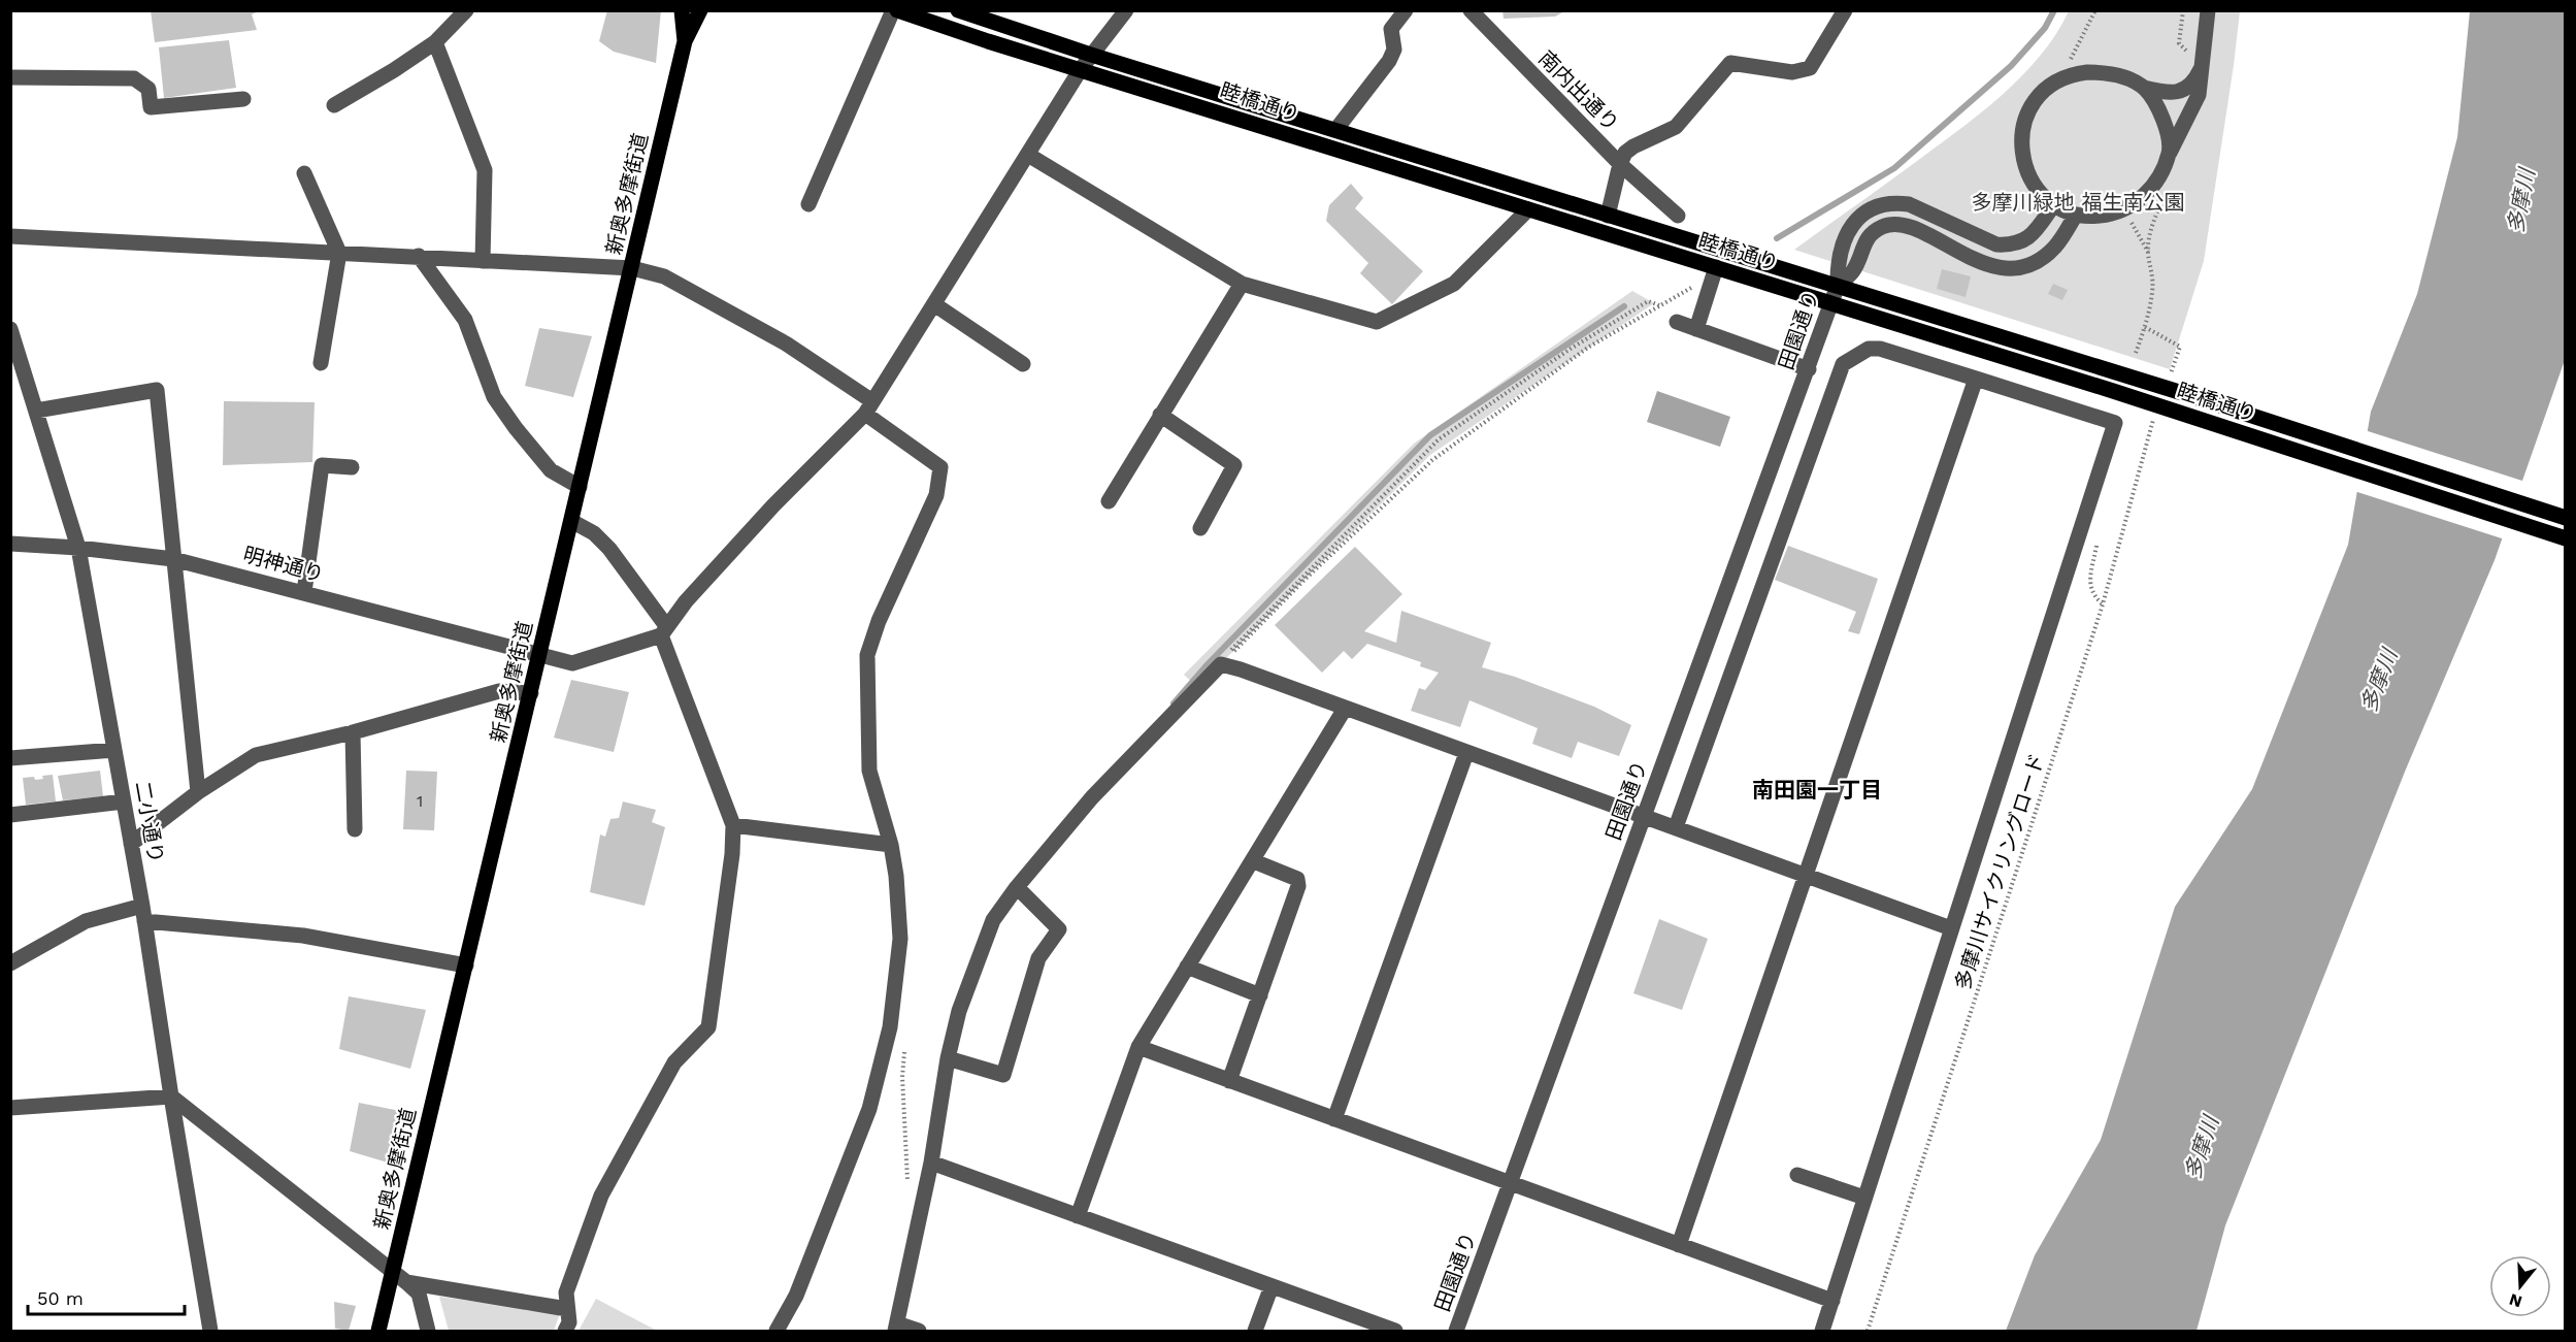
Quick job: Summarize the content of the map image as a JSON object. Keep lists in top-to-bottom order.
{
  "streets": {
    "main road": ["睦橋通り", "新奥多摩街道"],
    "street": [
      "南内出通り",
      "田園通り",
      "明神通り",
      "二小通り"
    ],
    "path": ["多摩川サイクリングロード"]
  },
  "crossings": [
    ["睦橋通り", "田園通り"],
    ["新奥多摩街道", "明神通り"],
    ["明神通り", "二小通り"]
  ],
  "districts": ["南田園一丁目"],
  "water": ["多摩川"],
  "parks": ["多摩川緑地 福生南公園"],
  "house_numbers": ["1"],
  "scale_bar": "50 m",
  "north": "bottom"
}
